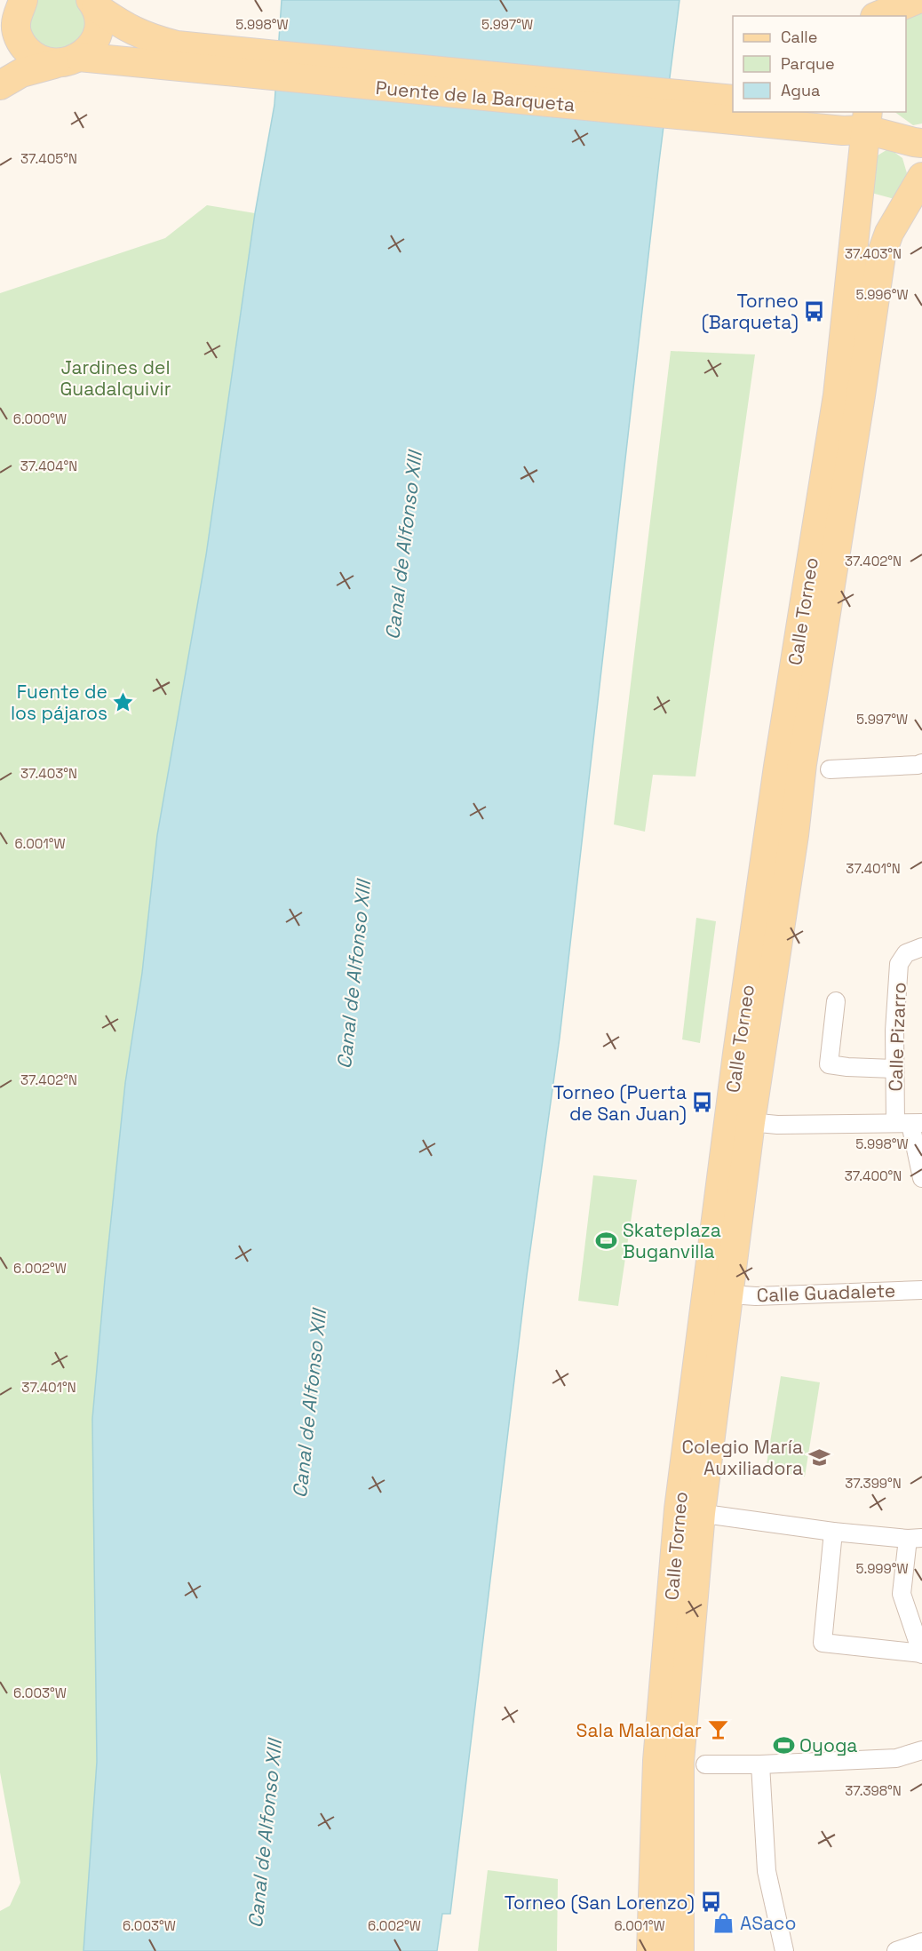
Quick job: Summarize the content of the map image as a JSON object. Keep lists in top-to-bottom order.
{
  "streets": {
    "main road": ["Puente de la Barqueta", "Calle Torneo"],
    "street": ["Calle Pizarro", "Calle Guadalete"]
  },
  "crossings": [
    ["Puente de la Barqueta", "Calle Torneo"],
    ["Calle Torneo", "Calle Guadalete"]
  ],
  "water": ["Canal de Alfonso XIII"],
  "parks": ["Jardines del Guadalquivir"],
  "places": {
    "bus stop": ["Torneo (Barqueta)", "Torneo (Puerta de San Juan)", "Torneo (San Lorenzo)"],
    "place": ["Fuente de los pájaros"],
    "sports": ["Skateplaza Buganvilla", "Oyoga"],
    "school or university": ["Colegio María Auxiliadora"],
    "bar": ["Sala Malandar"],
    "shop": ["ASaco"]
  },
  "legend": ["Calle", "Parque", "Agua"],
  "coordinates": [
    "5.998°W",
    "5.997°W",
    "37.405°N",
    "37.403°N",
    "5.996°W",
    "6.000°W",
    "37.404°N",
    "37.402°N",
    "6.001°W",
    "37.401°N",
    "37.400°N",
    "6.002°W",
    "37.399°N",
    "5.999°W",
    "6.003°W",
    "37.398°N"
  ]
}
